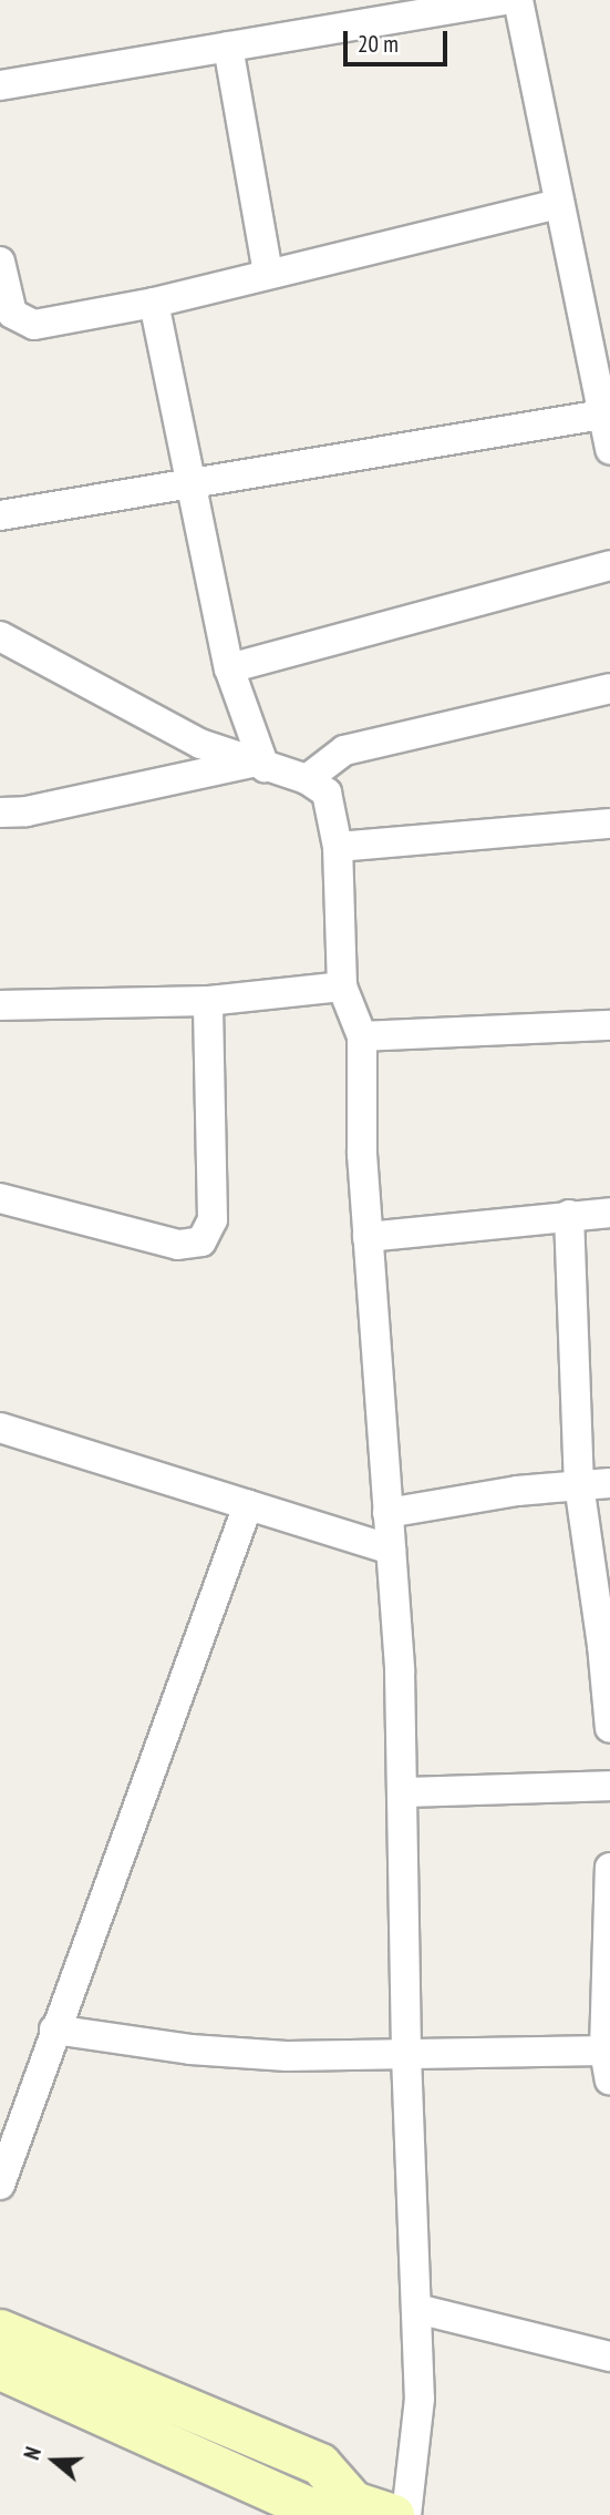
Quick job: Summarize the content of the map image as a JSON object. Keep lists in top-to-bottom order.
{
  "scale_bar": "20 m",
  "north": "left"
}
